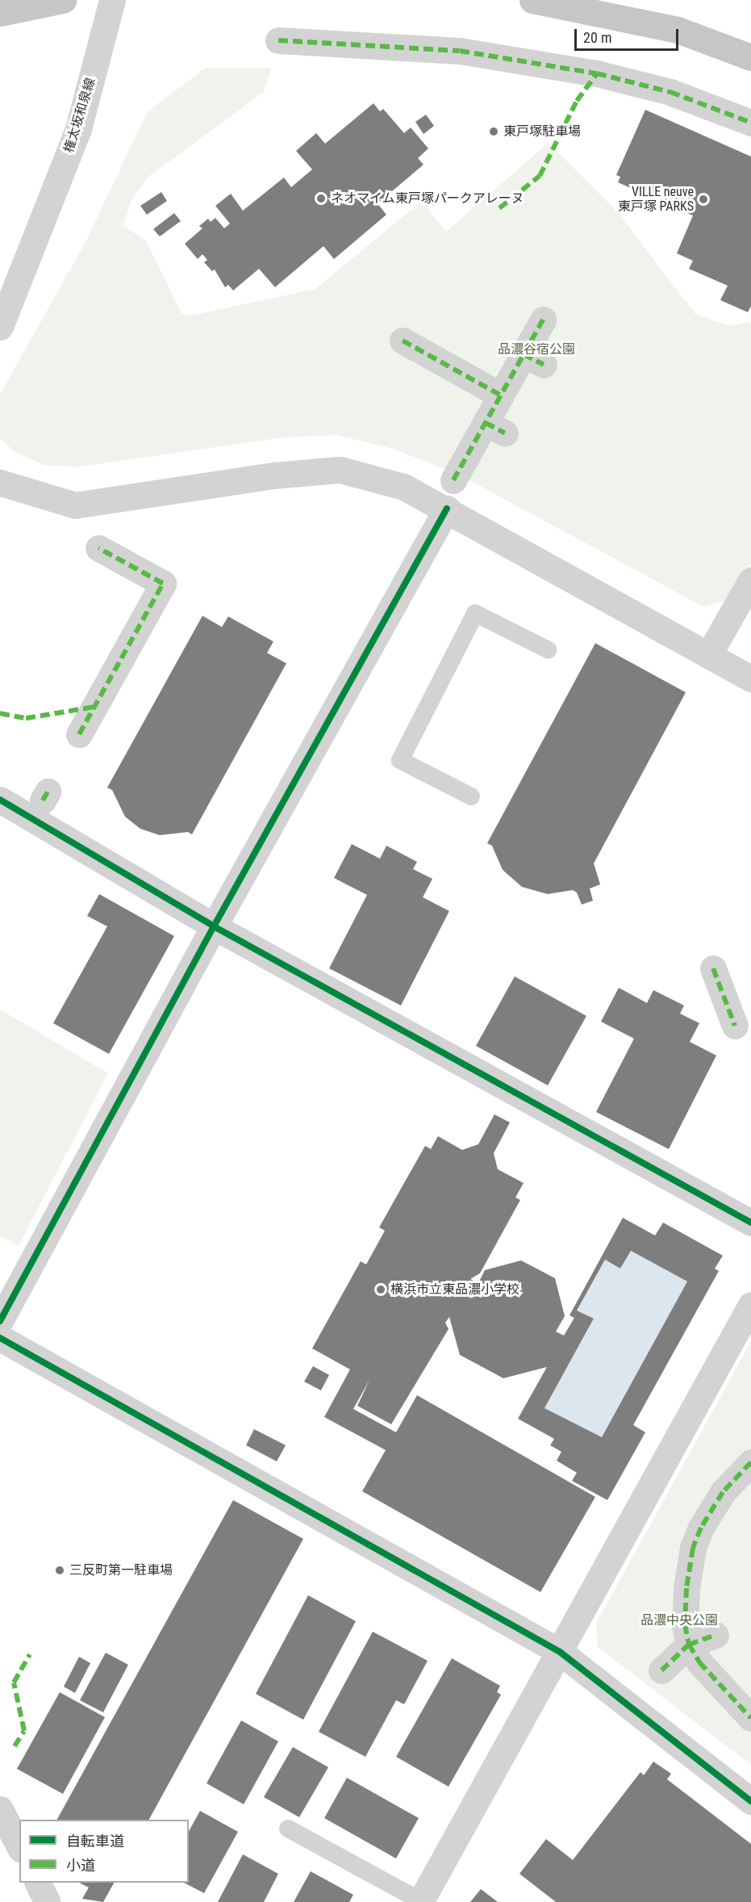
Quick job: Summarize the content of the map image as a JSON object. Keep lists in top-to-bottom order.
{
  "streets": {
    "street": ["権太坂和泉線"]
  },
  "parks": ["品濃谷宿公園", "品濃中央公園"],
  "places": [
    "東戸塚駐車場",
    "ネオマイム東戸塚パークアレーヌ",
    "VILLE neuve 東戸塚 PARKS",
    "横浜市立東品濃小学校",
    "三反町第一駐車場"
  ],
  "legend": ["自転車道", "小道"],
  "scale_bar": "20 m"
}
